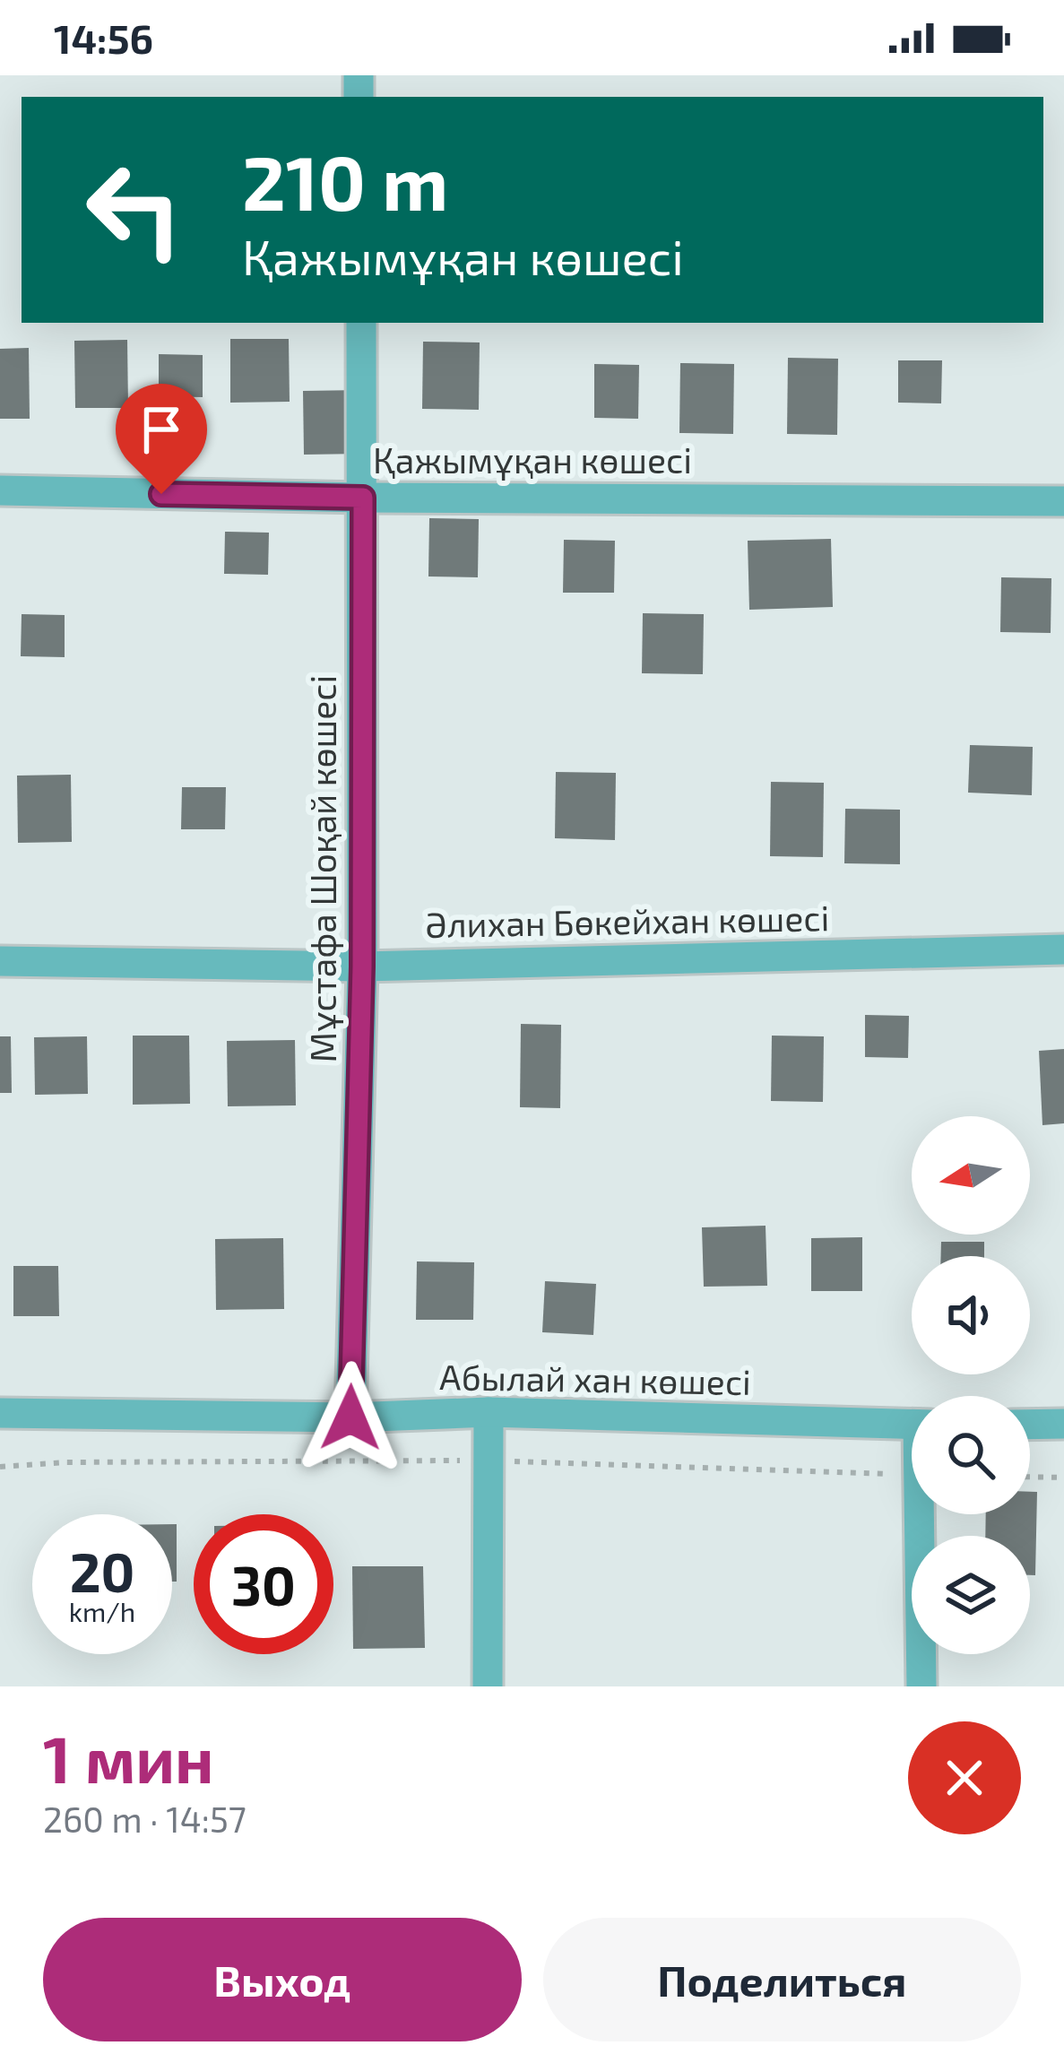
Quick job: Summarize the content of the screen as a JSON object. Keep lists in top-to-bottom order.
{
  "streets": {
    "street": [
      "Қажымұқан көшесі",
      "Мұстафа Шоқай көшесі",
      "Әлихан Бөкейхан көшесі",
      "Абылай хан көшесі"
    ]
  },
  "crossings": [
    ["Қажымұқан көшесі", "Мұстафа Шоқай көшесі"],
    ["Мұстафа Шоқай көшесі", "Әлихан Бөкейхан көшесі"],
    ["Мұстафа Шоқай көшесі", "Абылай хан көшесі"]
  ],
  "north": "left",
  "page": {
    "status": "14:56",
    "turn": ["210 m", "Қажымұқан көшесі"],
    "speed": "20 km/h",
    "limit": "30",
    "heading": ["1 мин", "260 m · 14:57"],
    "buttons": ["Выход", "Поделиться"]
  }
}
